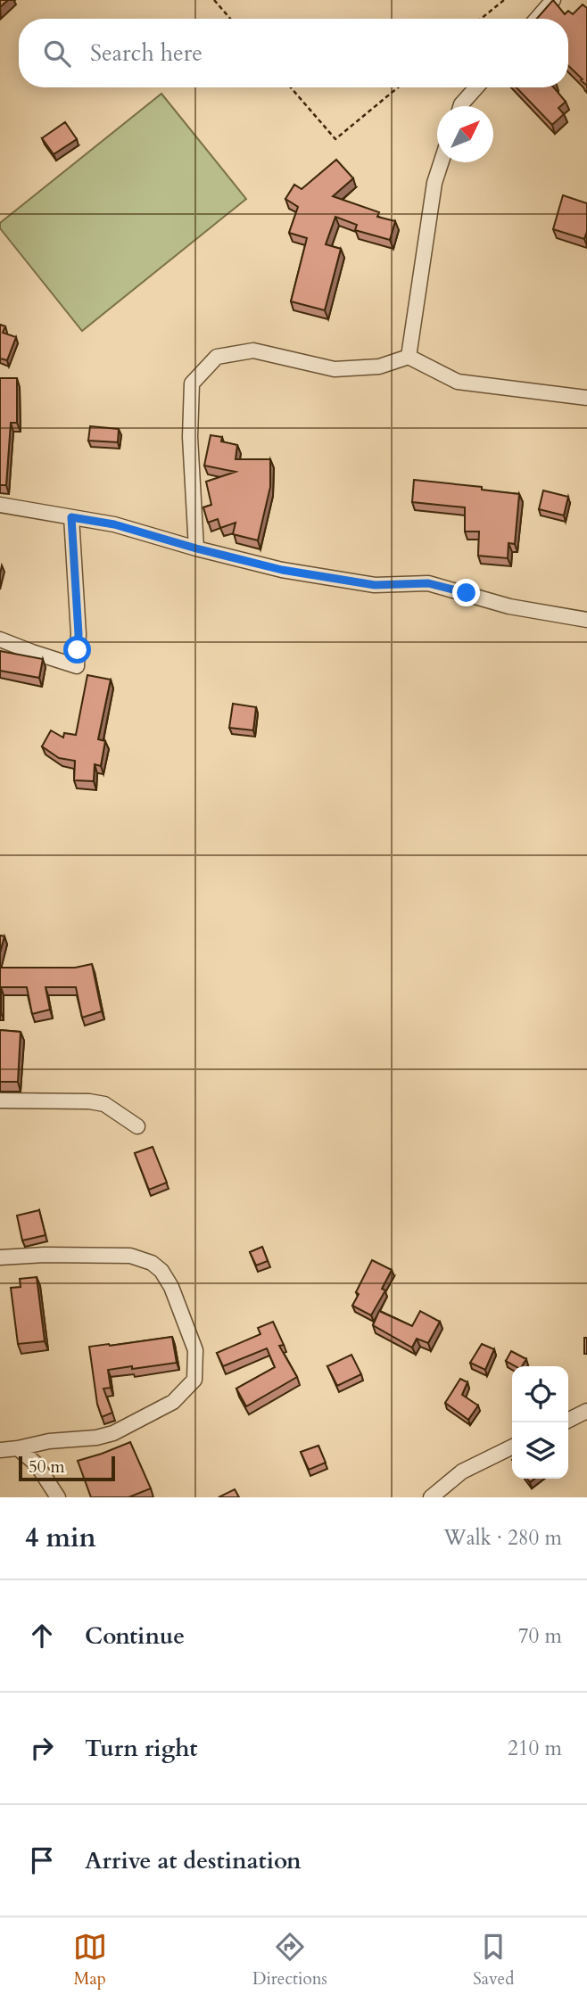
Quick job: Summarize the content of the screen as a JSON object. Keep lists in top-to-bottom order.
{
  "scale_bar": "50 m",
  "north": "top right",
  "page": {
    "search": "Search here",
    "scale": "50 m",
    "heading": ["4 min", "Walk · 280 m"],
    "list": [
      ["Continue", "70 m"],
      ["Turn right", "210 m"],
      "Arrive at destination"
    ],
    "nav": ["Map", "Directions", "Saved"]
  }
}
